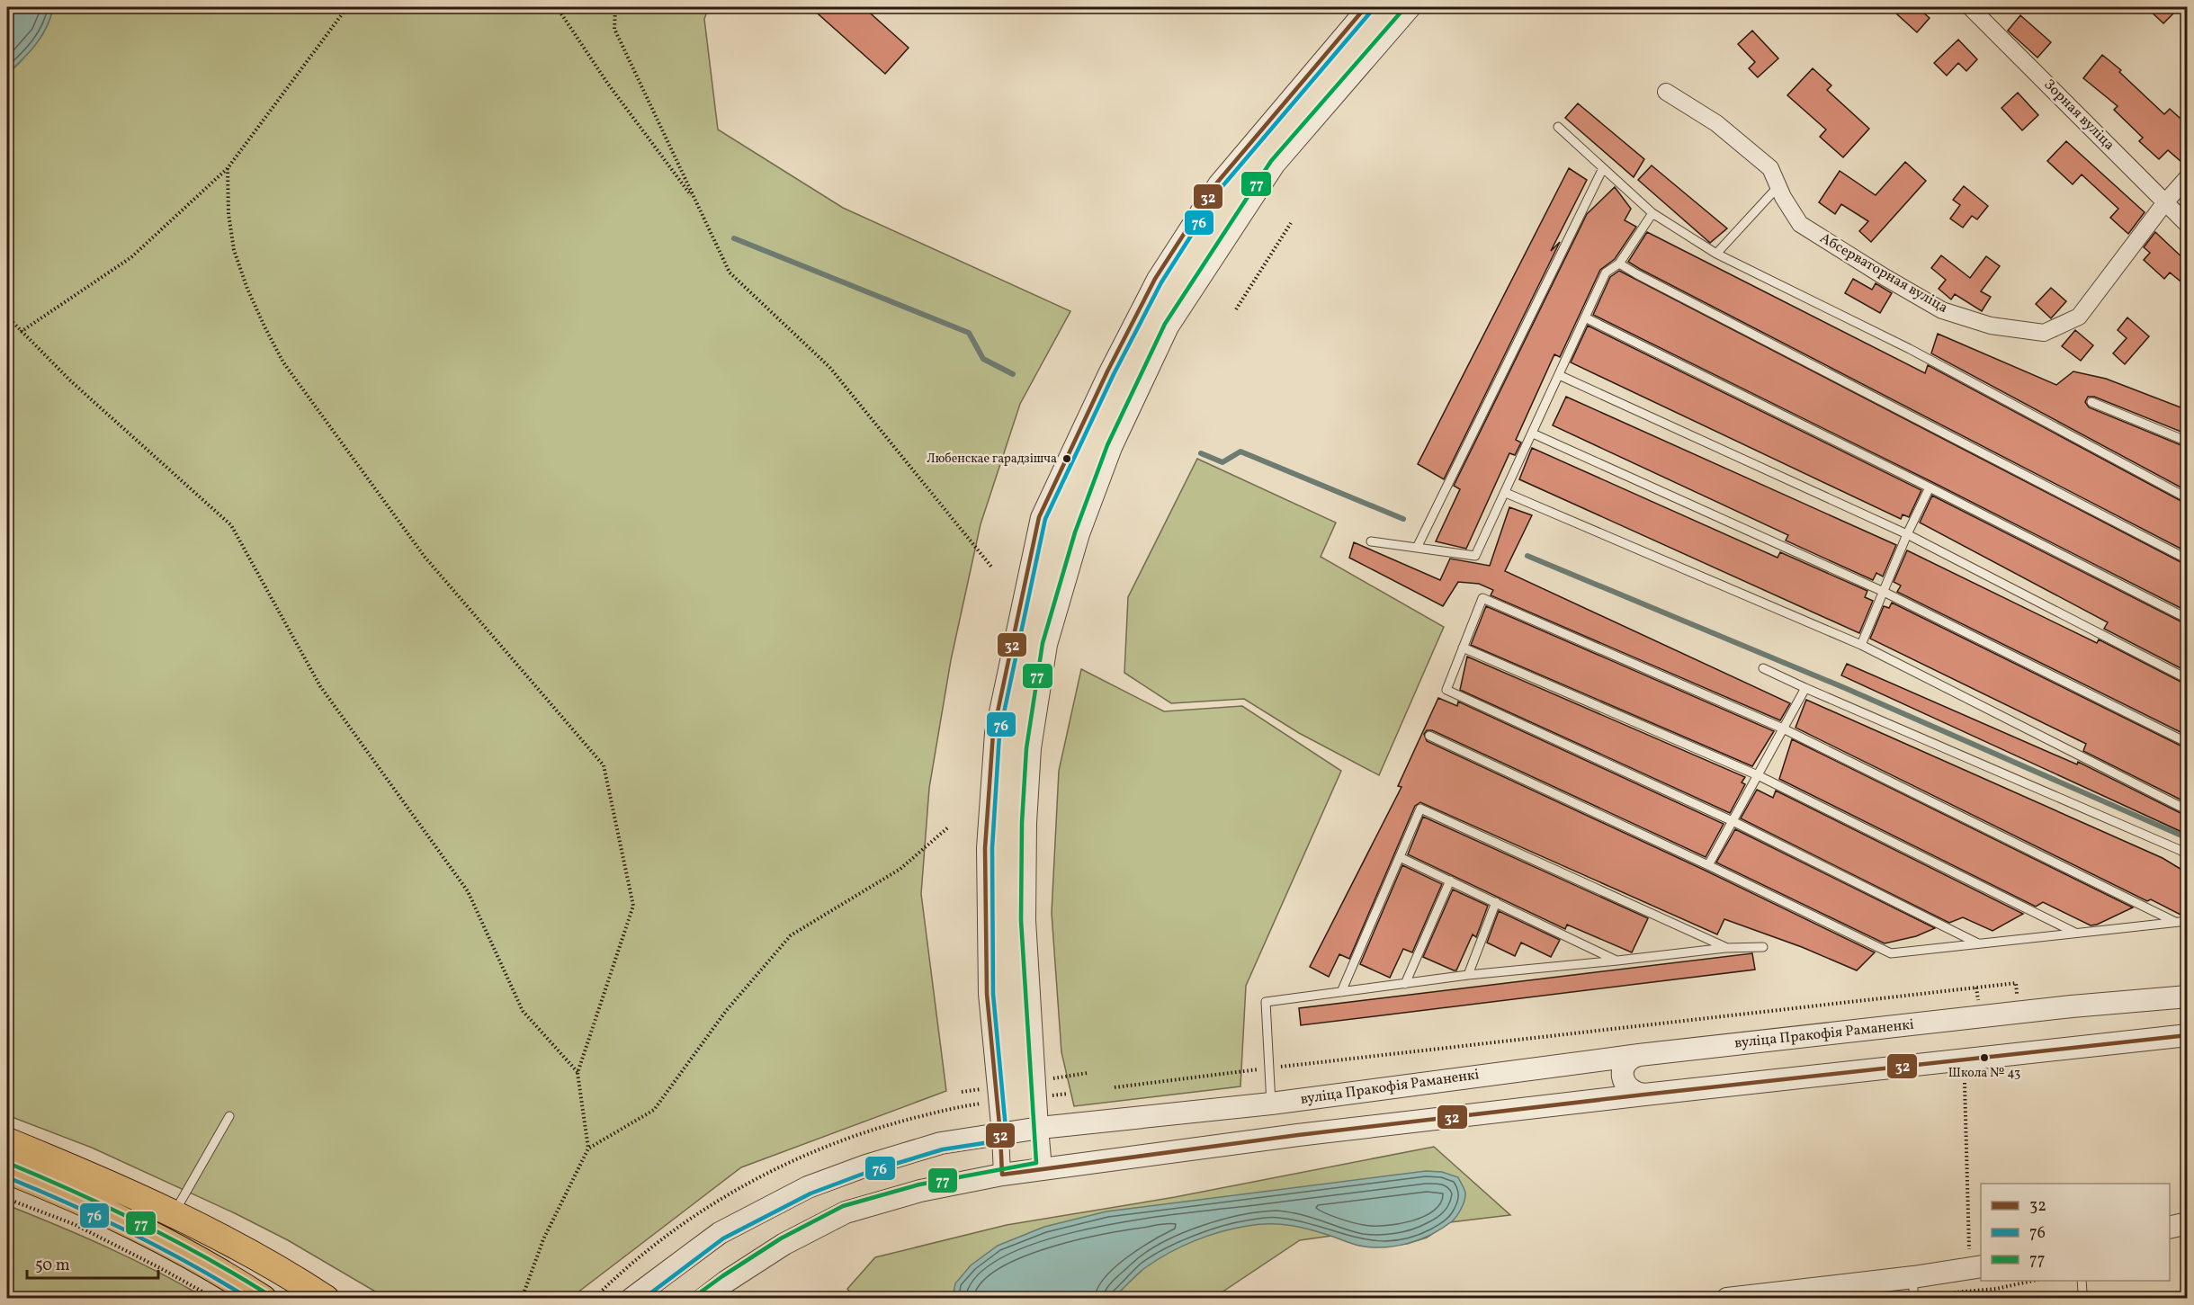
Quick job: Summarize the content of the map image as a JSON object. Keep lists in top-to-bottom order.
{
  "streets": {
    "street": ["Зорная вуліца", "Абсерваторная вуліца", "вуліца Пракофія Раманенкі"]
  },
  "crossings": [
    ["Зорная вуліца", "Абсерваторная вуліца"]
  ],
  "places": ["Любенскае гарадзішча", "Школа № 43"],
  "lines": ["transit line 32", "transit line 77", "transit line 76"],
  "legend": ["32", "76", "77"],
  "scale_bar": "50 m"
}
